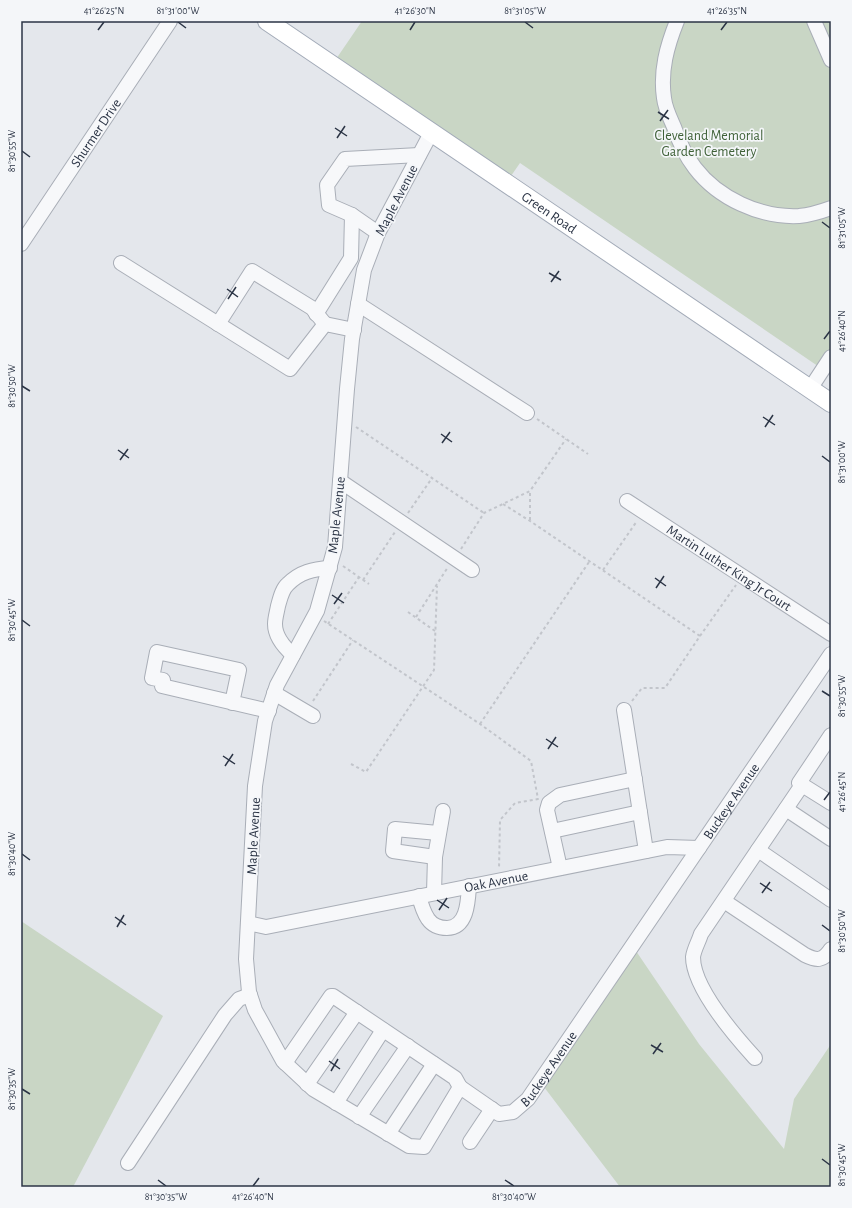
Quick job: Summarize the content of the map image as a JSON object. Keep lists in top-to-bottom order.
{
  "streets": {
    "main road": ["Green Road"],
    "street": [
      "Shurmer Drive",
      "Maple Avenue",
      "Martin Luther King Jr Court",
      "Buckeye Avenue",
      "Oak Avenue"
    ]
  },
  "crossings": [
    ["Maple Avenue", "Green Road"],
    ["Maple Avenue", "Oak Avenue"],
    ["Buckeye Avenue", "Oak Avenue"]
  ],
  "parks": ["Cleveland Memorial Garden Cemetery"],
  "coordinates": [
    "41°26'25\"N",
    "81°31'00\"W",
    "41°26'30\"N",
    "81°31'05\"W",
    "41°26'35\"N",
    "81°30'55\"W",
    "41°26'40\"N",
    "81°30'50\"W",
    "81°30'45\"W",
    "41°26'45\"N",
    "81°30'40\"W",
    "81°30'35\"W"
  ]
}
